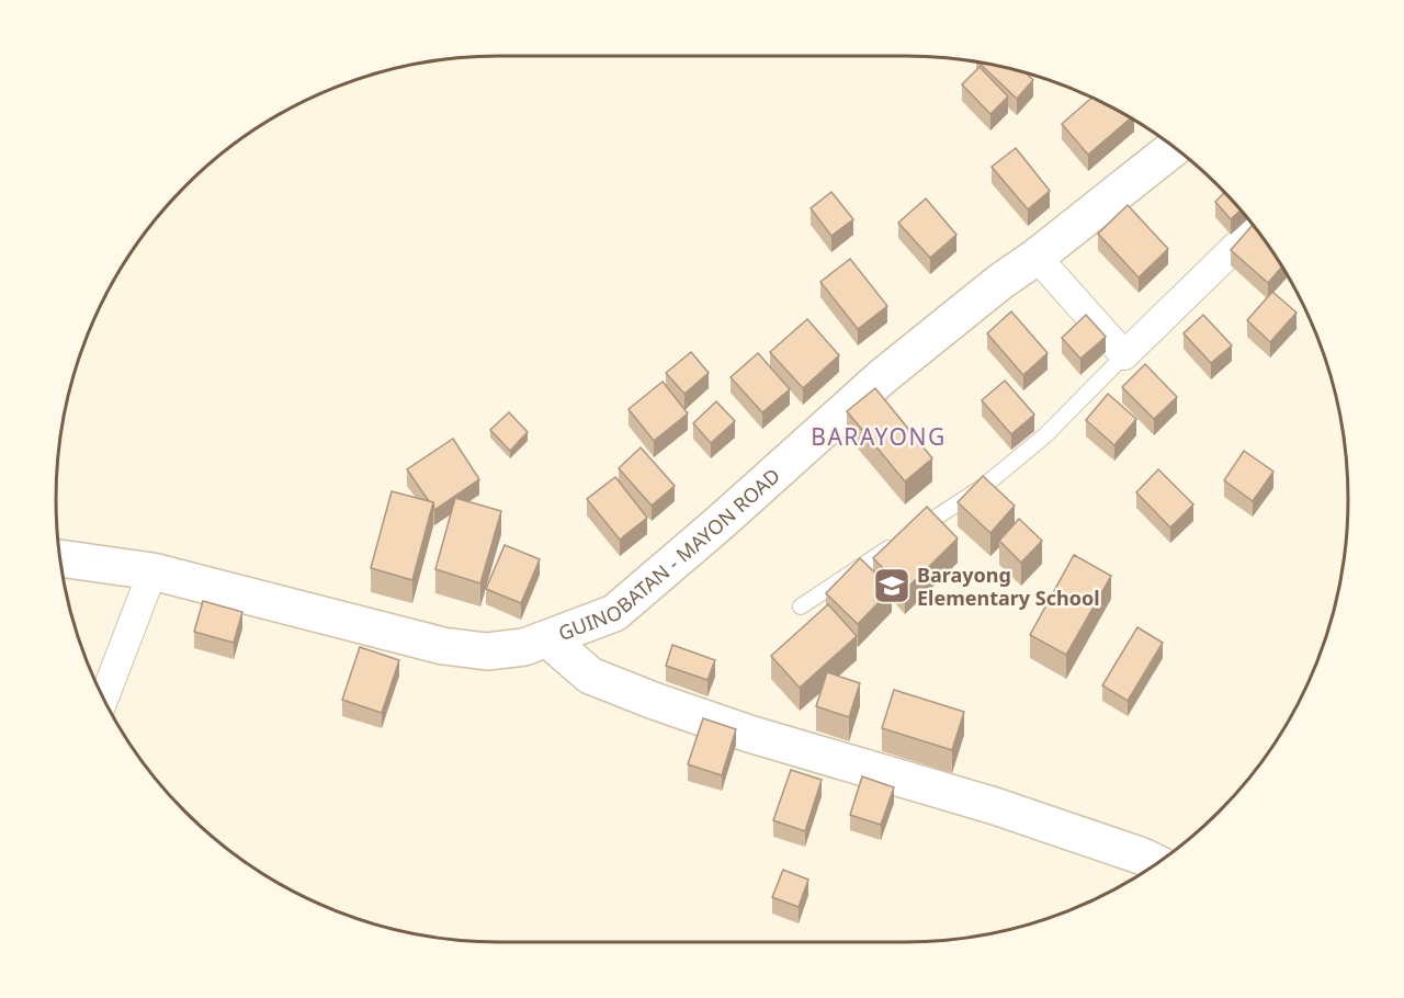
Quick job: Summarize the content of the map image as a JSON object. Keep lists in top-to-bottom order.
{
  "streets": {
    "main road": ["GUINOBATAN - MAYON ROAD"]
  },
  "districts": ["BARAYONG"],
  "places": {
    "school or university": ["Barayong Elementary School"]
  }
}
